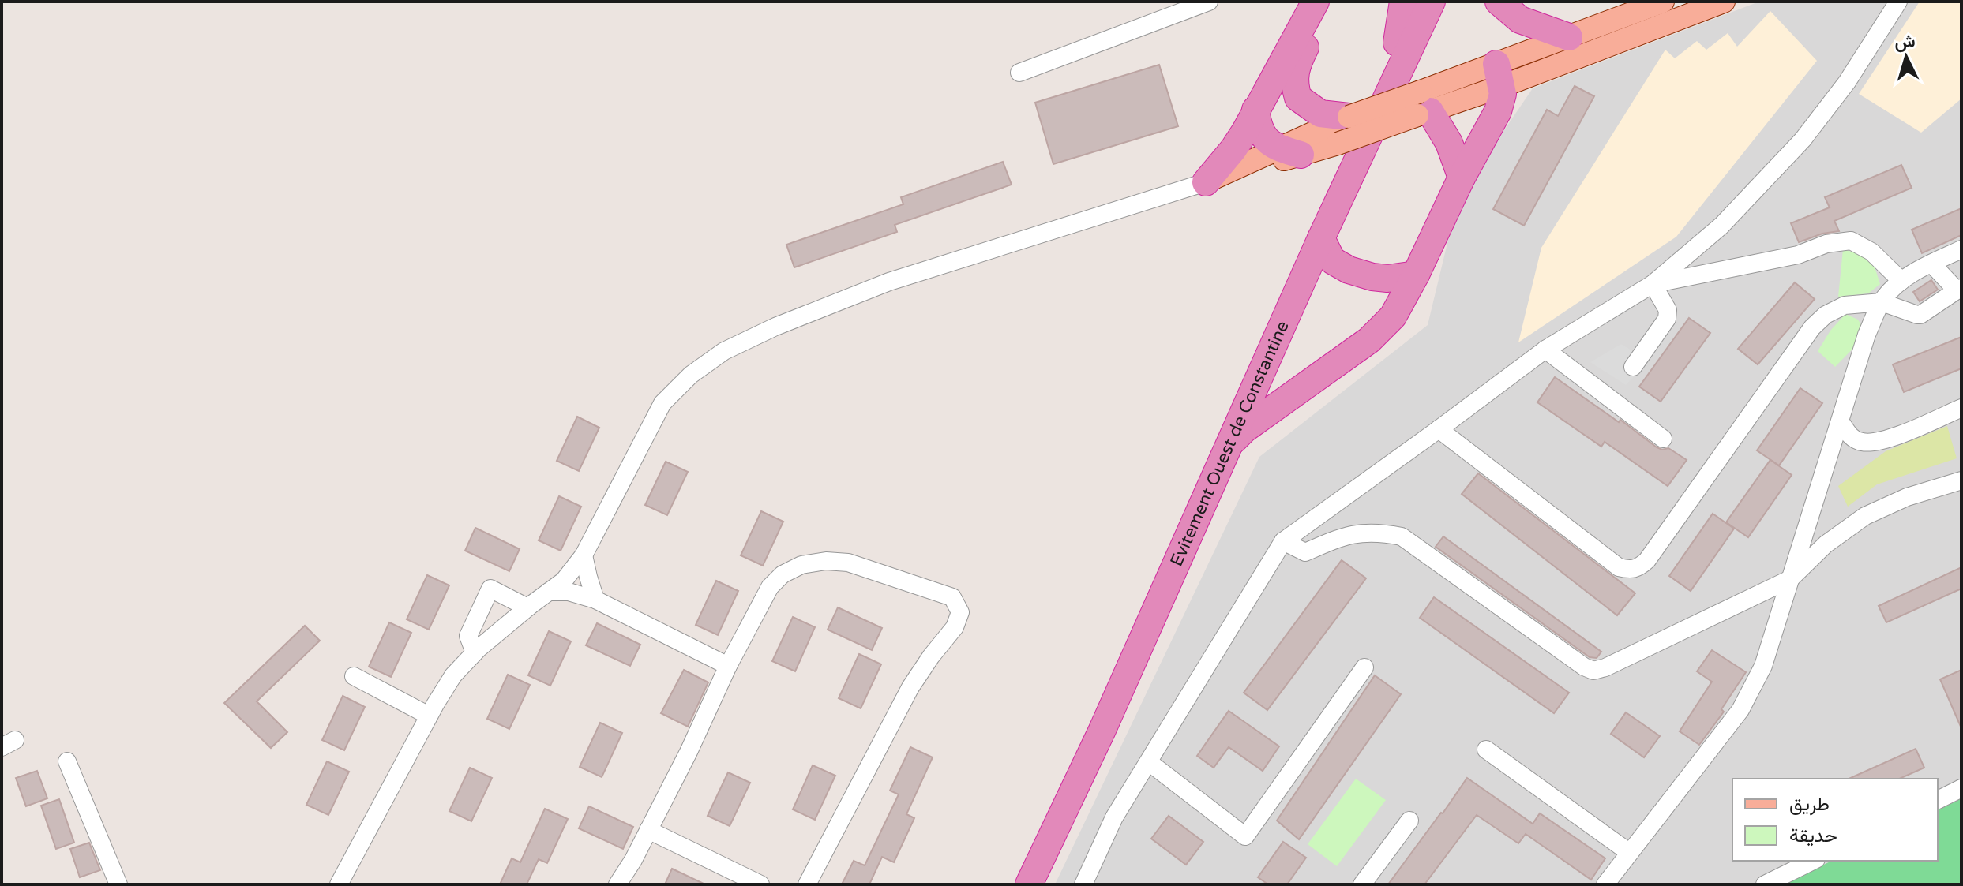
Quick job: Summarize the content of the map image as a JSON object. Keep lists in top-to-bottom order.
{
  "streets": {
    "highway": ["Evitement Ouest de Constantine"]
  },
  "legend": ["طريق", "حديقة"],
  "north": "top"
}
